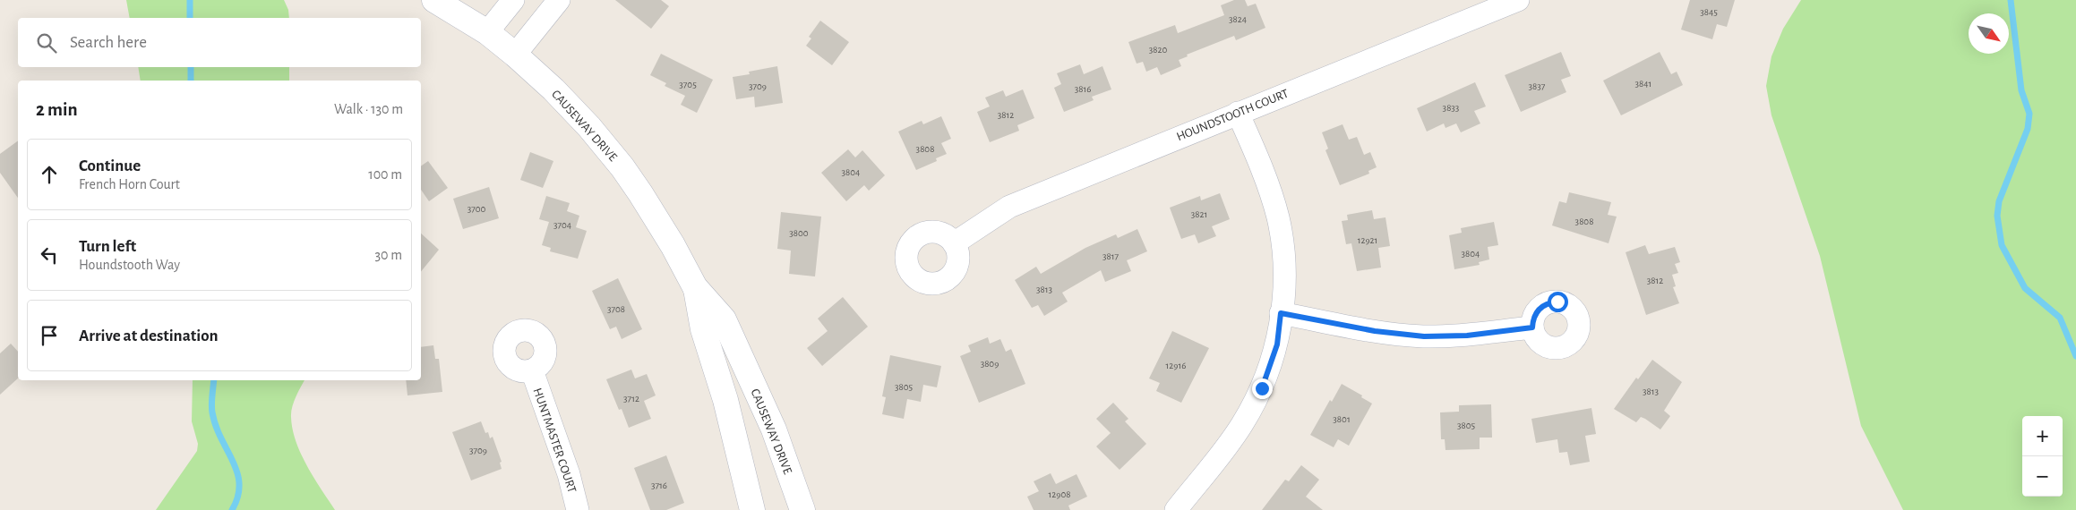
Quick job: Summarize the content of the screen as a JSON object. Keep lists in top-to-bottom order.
{
  "streets": {
    "street": ["HOUNDSTOOTH COURT", "CAUSEWAY DRIVE", "HUNTMASTER COURT"]
  },
  "house_numbers": [
    "3845",
    "3824",
    "3820",
    "3841",
    "3705",
    "3709",
    "3837",
    "3816",
    "3833",
    "3812",
    "3808",
    "3804",
    "3700",
    "3821",
    "3808",
    "3704",
    "3800",
    "12921",
    "3804",
    "3817",
    "3812",
    "3813",
    "3708",
    "3809",
    "12916",
    "3805",
    "3813",
    "3712",
    "3801",
    "3805",
    "3709",
    "3716",
    "12908"
  ],
  "north": "bottom right",
  "page": {
    "search": "Search here",
    "heading": ["2 min", "Walk · 130 m"],
    "list": [
      ["Continue", "French Horn Court", "100 m"],
      ["Turn left", "Houndstooth Way", "30 m"],
      "Arrive at destination"
    ],
    "map_buttons": ["+", "−"]
  }
}
